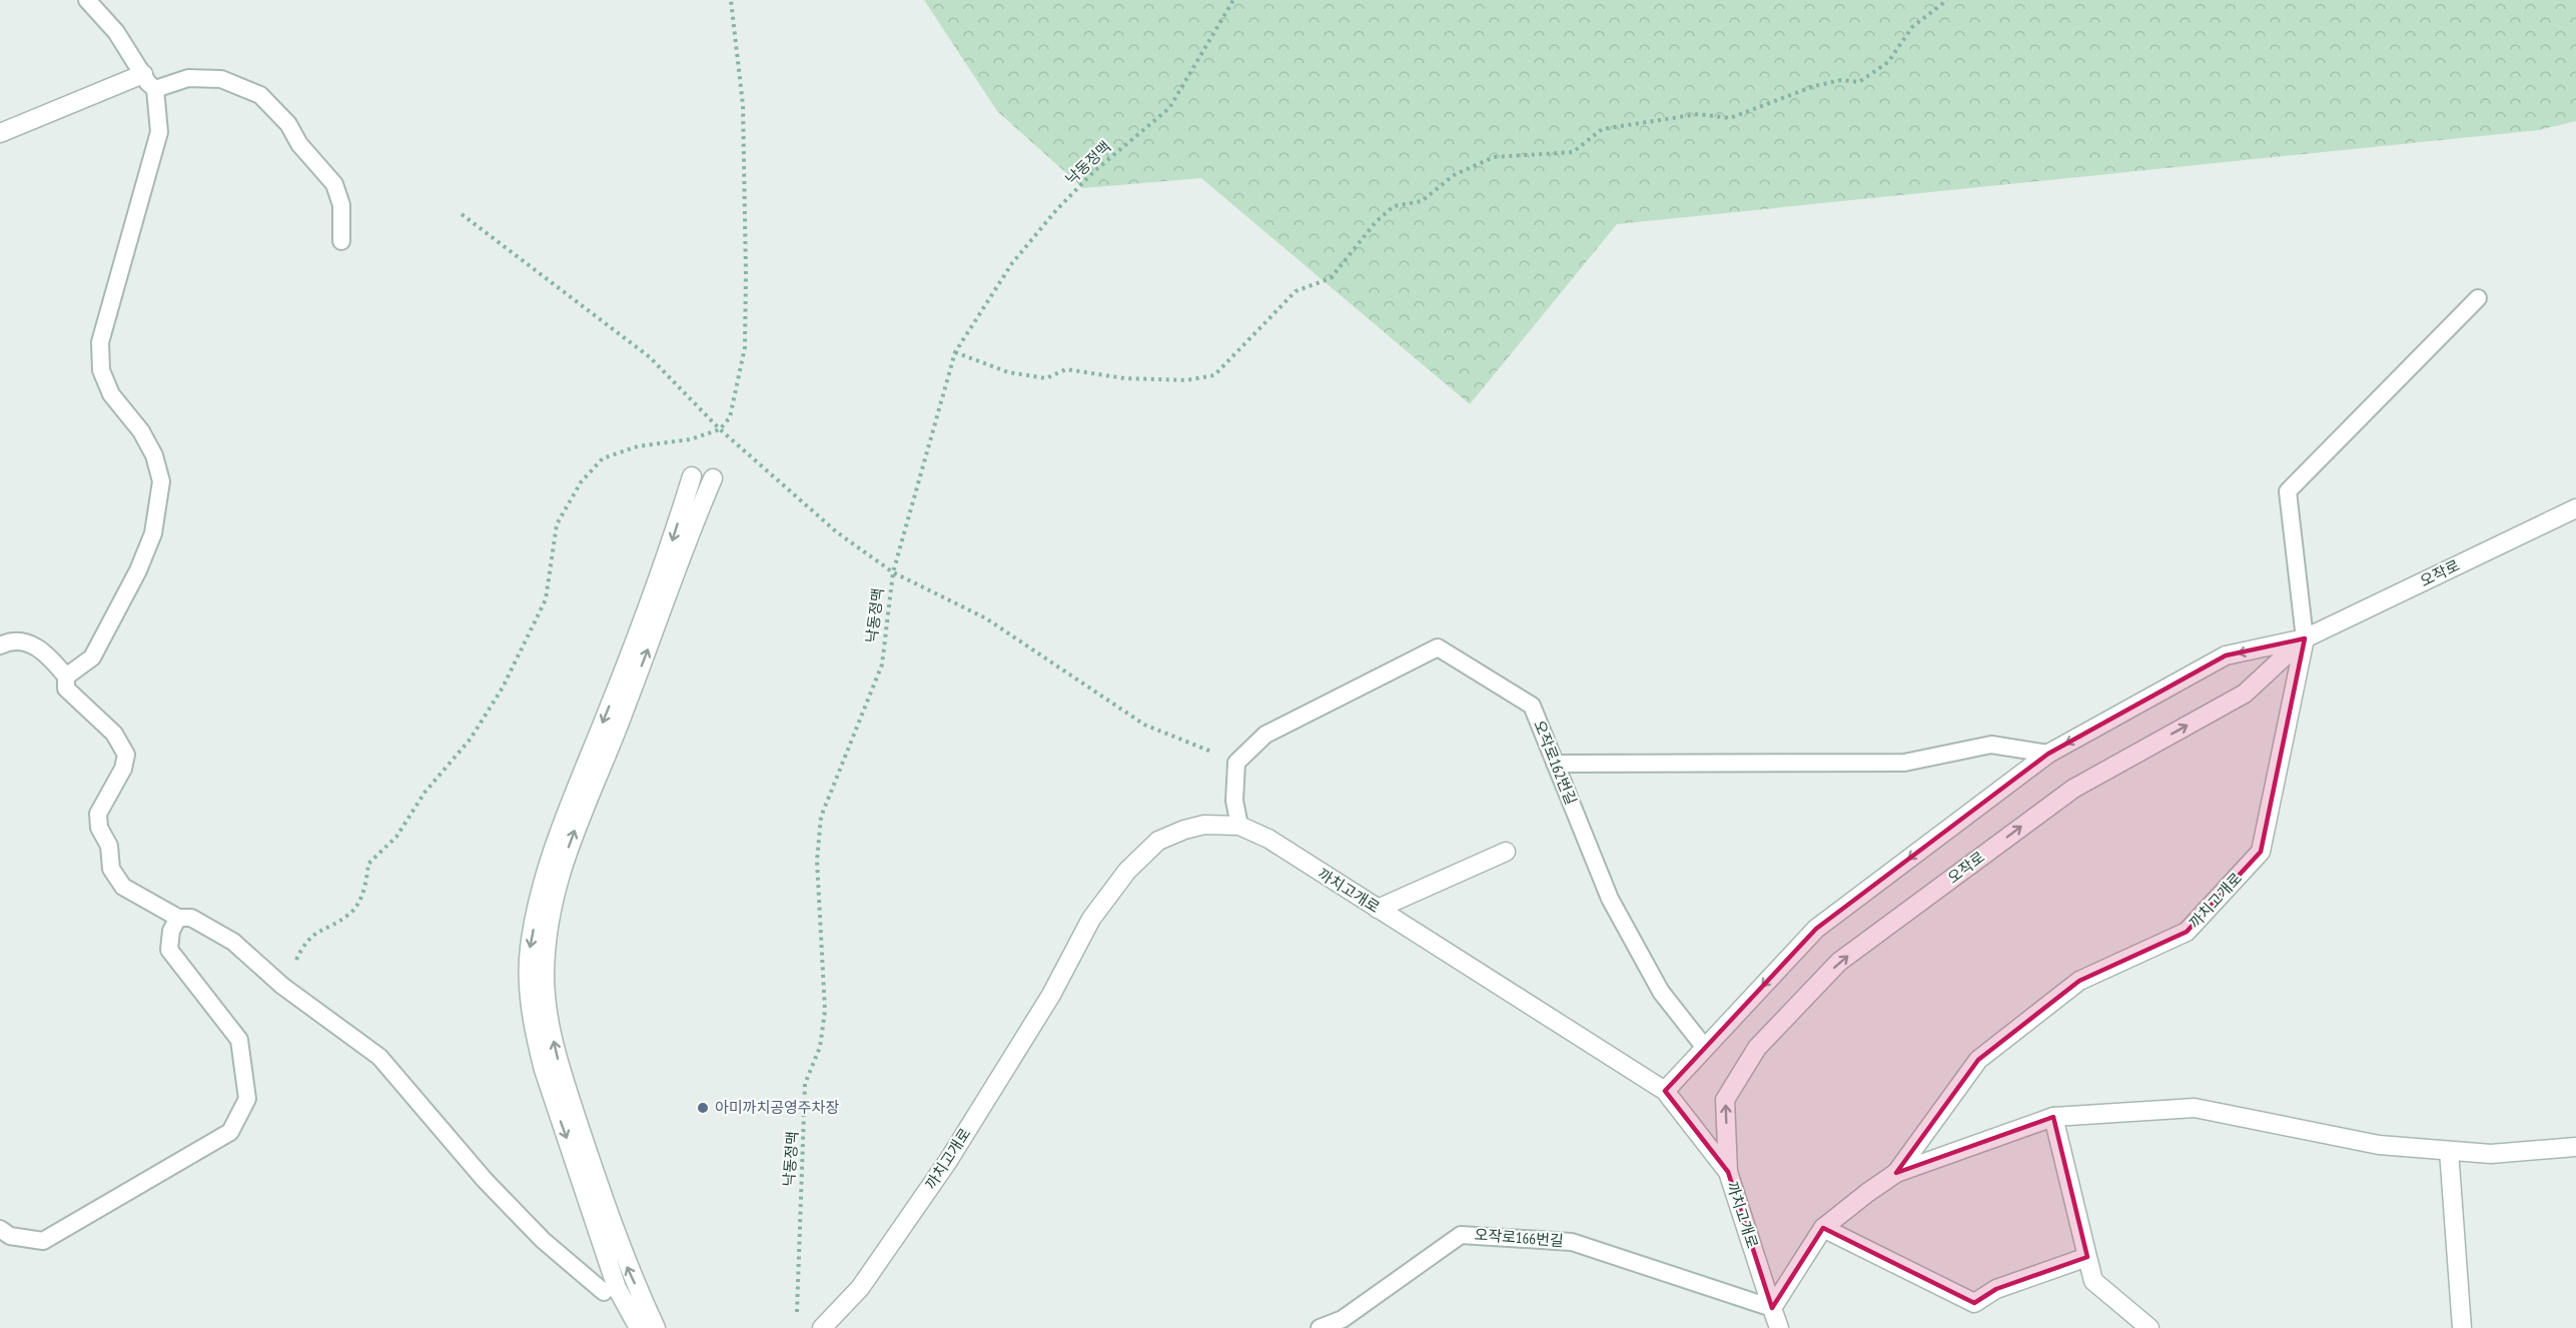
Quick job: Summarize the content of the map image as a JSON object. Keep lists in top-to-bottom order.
{
  "streets": {
    "street": ["오작로", "까치고개로"],
    "lane": ["오작로162번길", "오작로166번길"],
    "path": ["낙동정맥"]
  },
  "crossings": [
    ["오작로", "오작로162번길"],
    ["오작로", "까치고개로"],
    ["까치고개로", "오작로166번길"]
  ],
  "places": ["아미까치공영주차장"]
}
